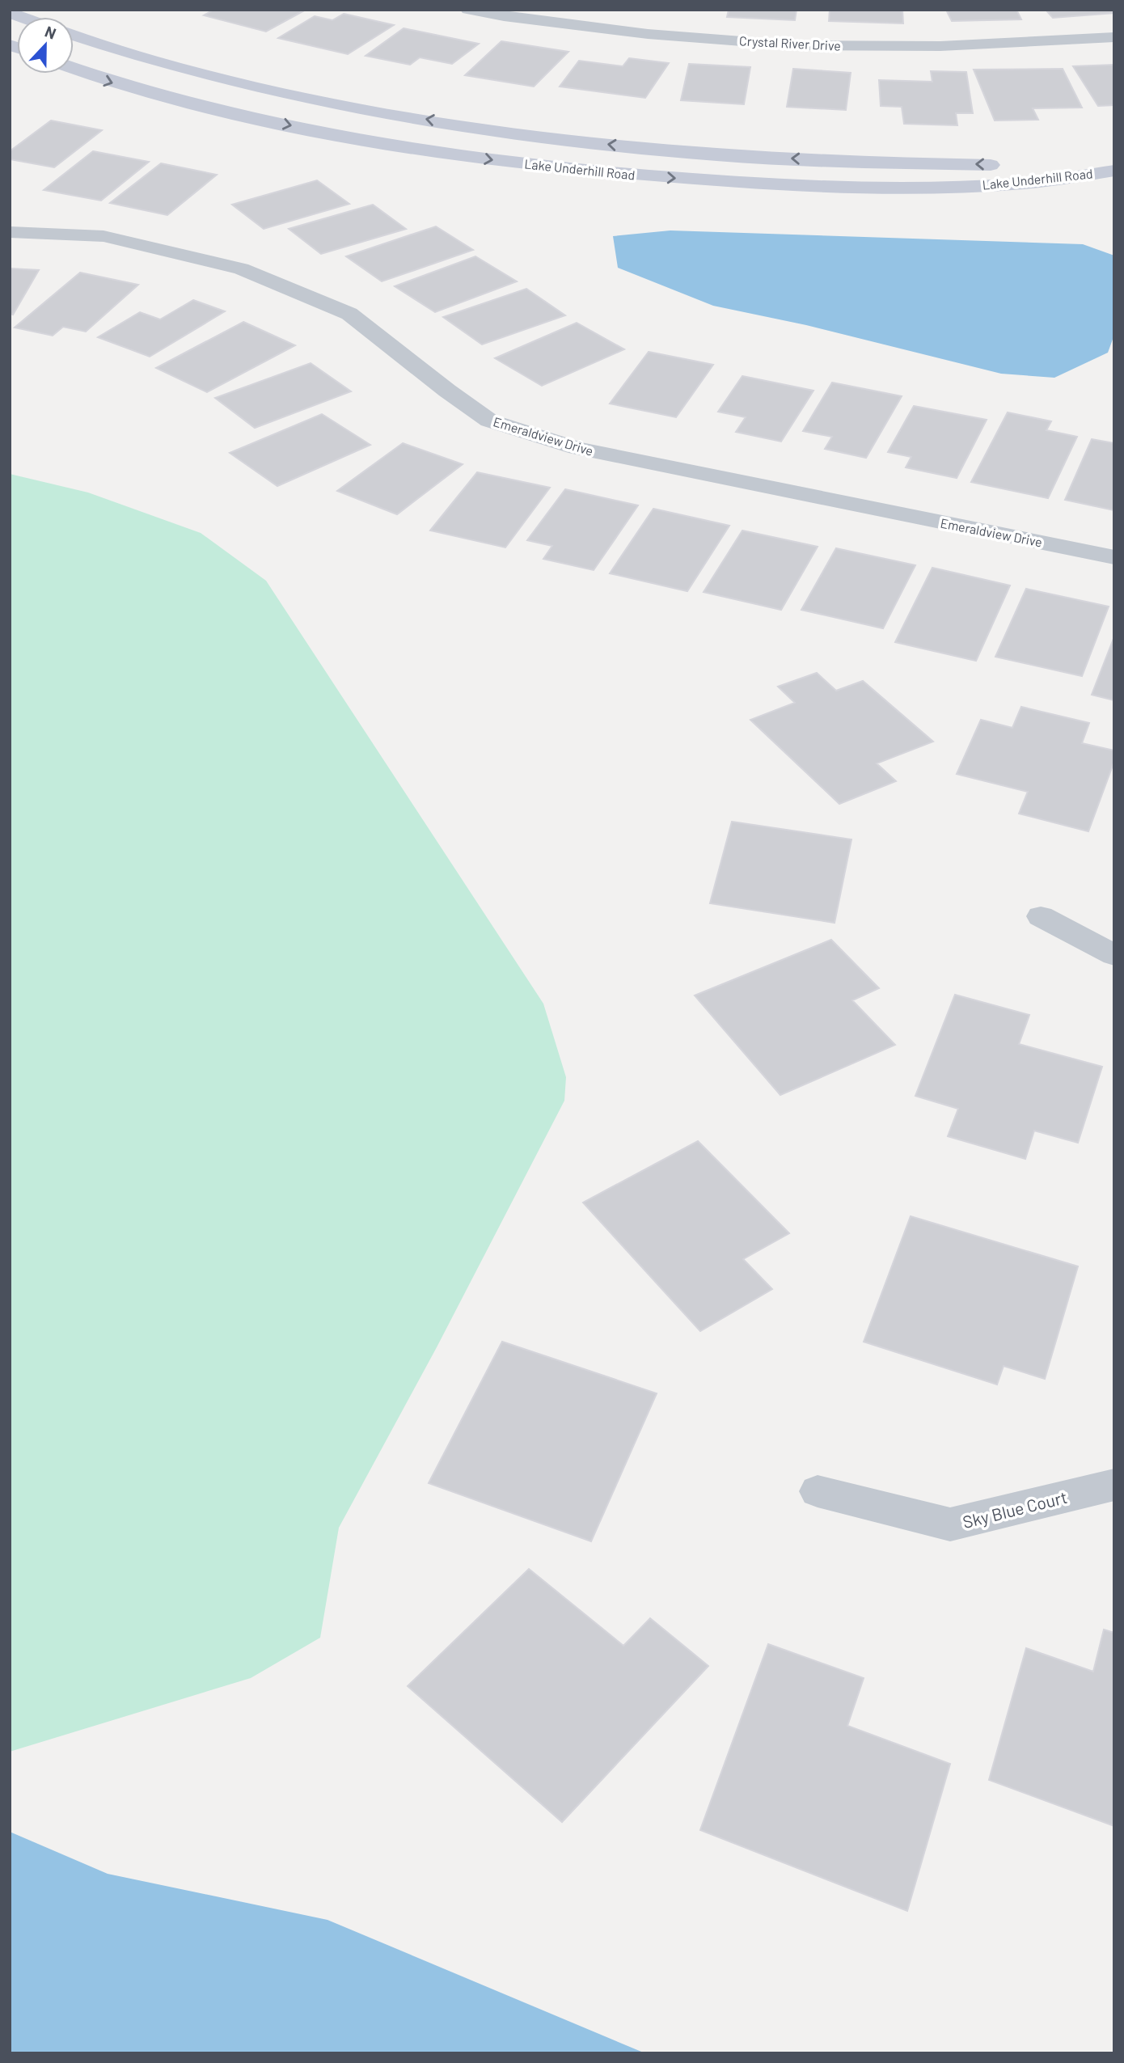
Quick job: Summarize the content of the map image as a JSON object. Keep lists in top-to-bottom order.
{
  "streets": {
    "street": [
      "Crystal River Drive",
      "Lake Underhill Road",
      "Emeraldview Drive",
      "Sky Blue Court"
    ]
  },
  "north": "top"
}
